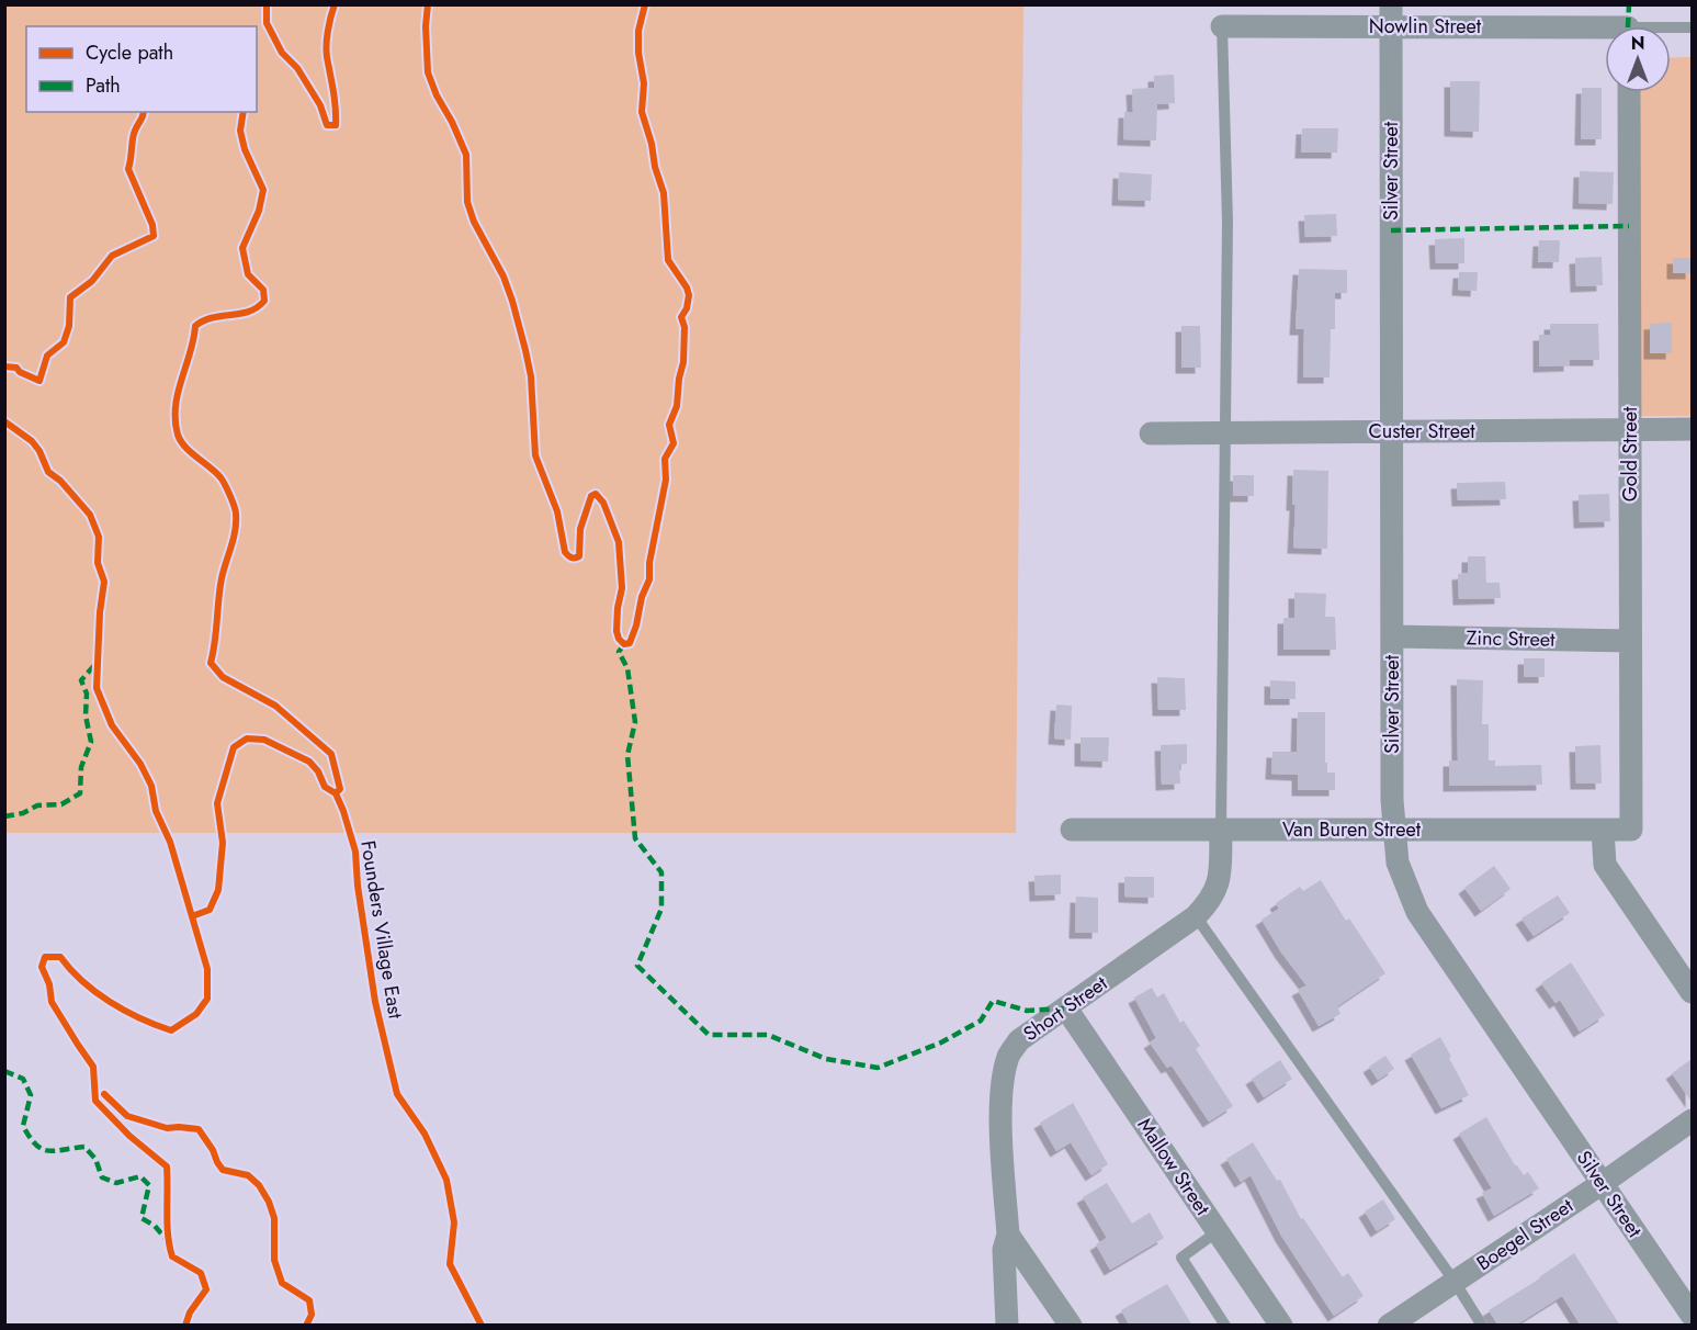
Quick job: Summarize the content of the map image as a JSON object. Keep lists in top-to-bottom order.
{
  "streets": {
    "street": [
      "Nowlin Street",
      "Silver Street",
      "Custer Street",
      "Gold Street",
      "Zinc Street",
      "Van Buren Street",
      "Short Street",
      "Mallow Street",
      "Boegel Street"
    ],
    "cycle path": ["Founders Village East"]
  },
  "crossings": [
    ["Nowlin Street", "Silver Street"],
    ["Silver Street", "Custer Street"],
    ["Silver Street", "Zinc Street"],
    ["Silver Street", "Van Buren Street"],
    ["Silver Street", "Boegel Street"],
    ["Custer Street", "Gold Street"],
    ["Gold Street", "Zinc Street"],
    ["Gold Street", "Van Buren Street"],
    ["Van Buren Street", "Short Street"],
    ["Short Street", "Mallow Street"]
  ],
  "legend": ["Cycle path", "Path"],
  "north": "top"
}
